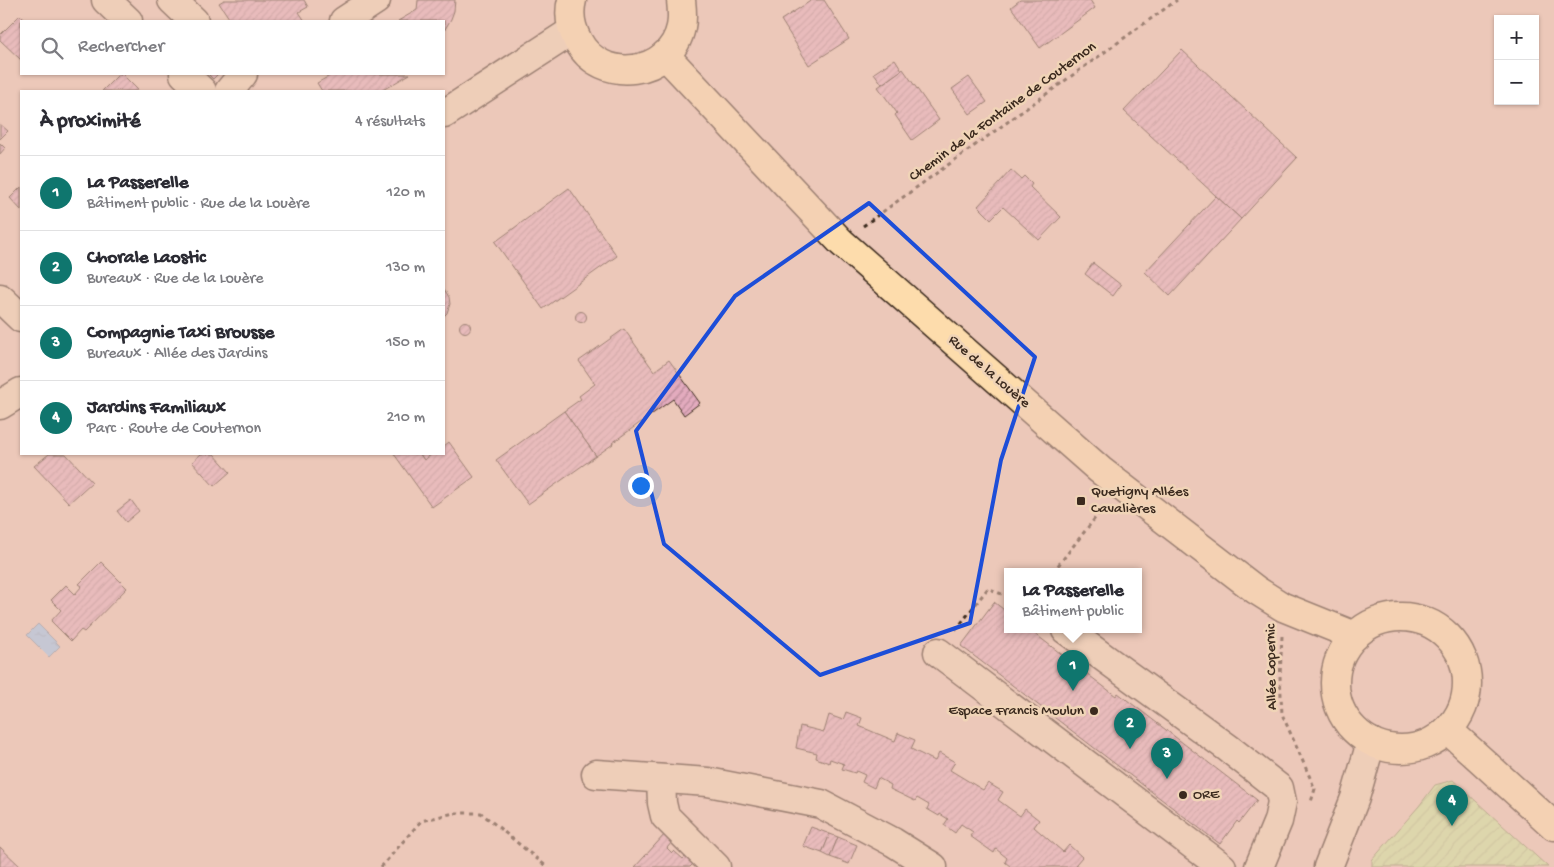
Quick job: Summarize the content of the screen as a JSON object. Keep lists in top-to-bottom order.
{
  "streets": {
    "main road": ["Rue de la Louère"],
    "path": ["Chemin de la Fontaine de Couternon", "Allée Copernic"]
  },
  "crossings": [
    ["Chemin de la Fontaine de Couternon", "Rue de la Louère"],
    ["Rue de la Louère", "Allée Copernic"]
  ],
  "places": {
    "transit": ["Quetigny Allées Cavalières"],
    "other": ["Espace Francis Moulun", "ORE"]
  },
  "page": {
    "map_buttons": ["+", "−"],
    "search": "Rechercher",
    "heading": ["À proximité", "4 résultats"],
    "list": [
      {
        "mark": "1",
        "name": "La Passerelle",
        "note": "Bâtiment public · Rue de la Louère",
        "value": "120 m"
      },
      {
        "mark": "2",
        "name": "Chorale Laostic",
        "note": "Bureaux · Rue de la Louère",
        "value": "130 m"
      },
      {
        "mark": "3",
        "name": "Compagnie Taxi Brousse",
        "note": "Bureaux · Allée des Jardins",
        "value": "150 m"
      },
      {
        "mark": "4",
        "name": "Jardins Familiaux",
        "note": "Parc · Route de Couternon",
        "value": "210 m"
      }
    ],
    "popup": ["La Passerelle", "Bâtiment public"],
    "pins": [
      "1",
      "2",
      "3",
      "4"
    ]
  }
}
